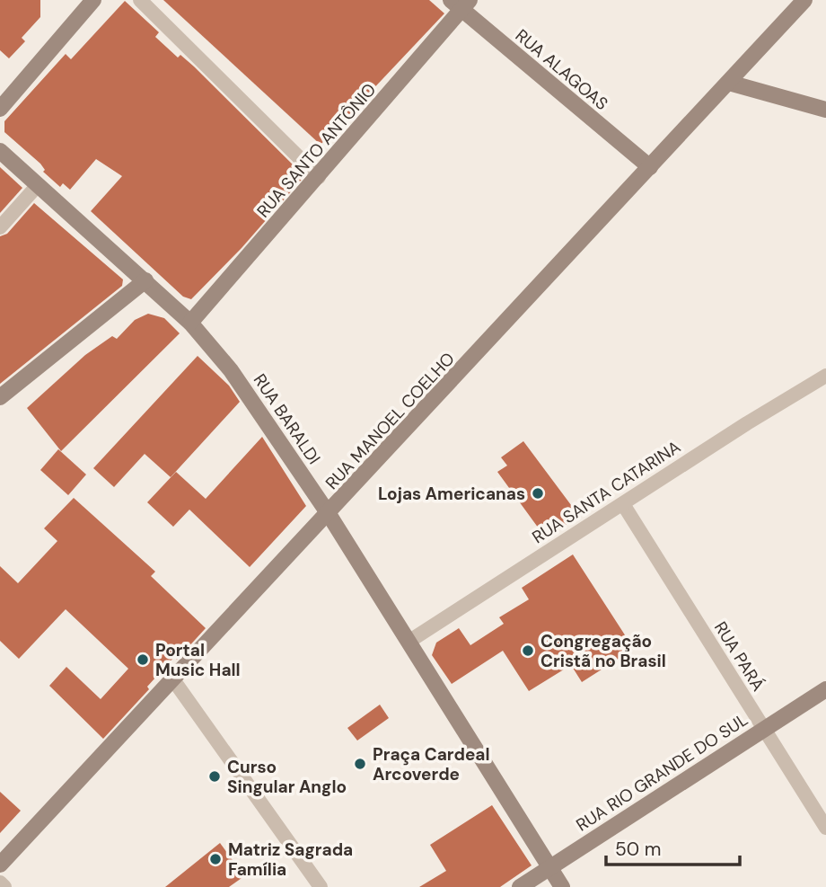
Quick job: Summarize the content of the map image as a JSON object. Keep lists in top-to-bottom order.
{
  "streets": {
    "street": [
      "RUA ALAGOAS",
      "RUA SANTO ANTÔNIO",
      "RUA BARALDI",
      "RUA MANOEL COELHO",
      "RUA SANTA CATARINA",
      "RUA PARÁ",
      "RUA RIO GRANDE DO SUL"
    ]
  },
  "crossings": [
    ["RUA ALAGOAS", "RUA SANTO ANTÔNIO"],
    ["RUA ALAGOAS", "RUA MANOEL COELHO"],
    ["RUA SANTO ANTÔNIO", "RUA BARALDI"],
    ["RUA BARALDI", "RUA MANOEL COELHO"],
    ["RUA BARALDI", "RUA SANTA CATARINA"],
    ["RUA BARALDI", "RUA RIO GRANDE DO SUL"],
    ["RUA SANTA CATARINA", "RUA PARÁ"],
    ["RUA PARÁ", "RUA RIO GRANDE DO SUL"]
  ],
  "places": [
    "Lojas Americanas",
    "Congregação Cristã no Brasil",
    "Portal Music Hall",
    "Praça Cardeal Arcoverde",
    "Curso Singular Anglo",
    "Matriz Sagrada Família"
  ],
  "scale_bar": "50 m"
}
